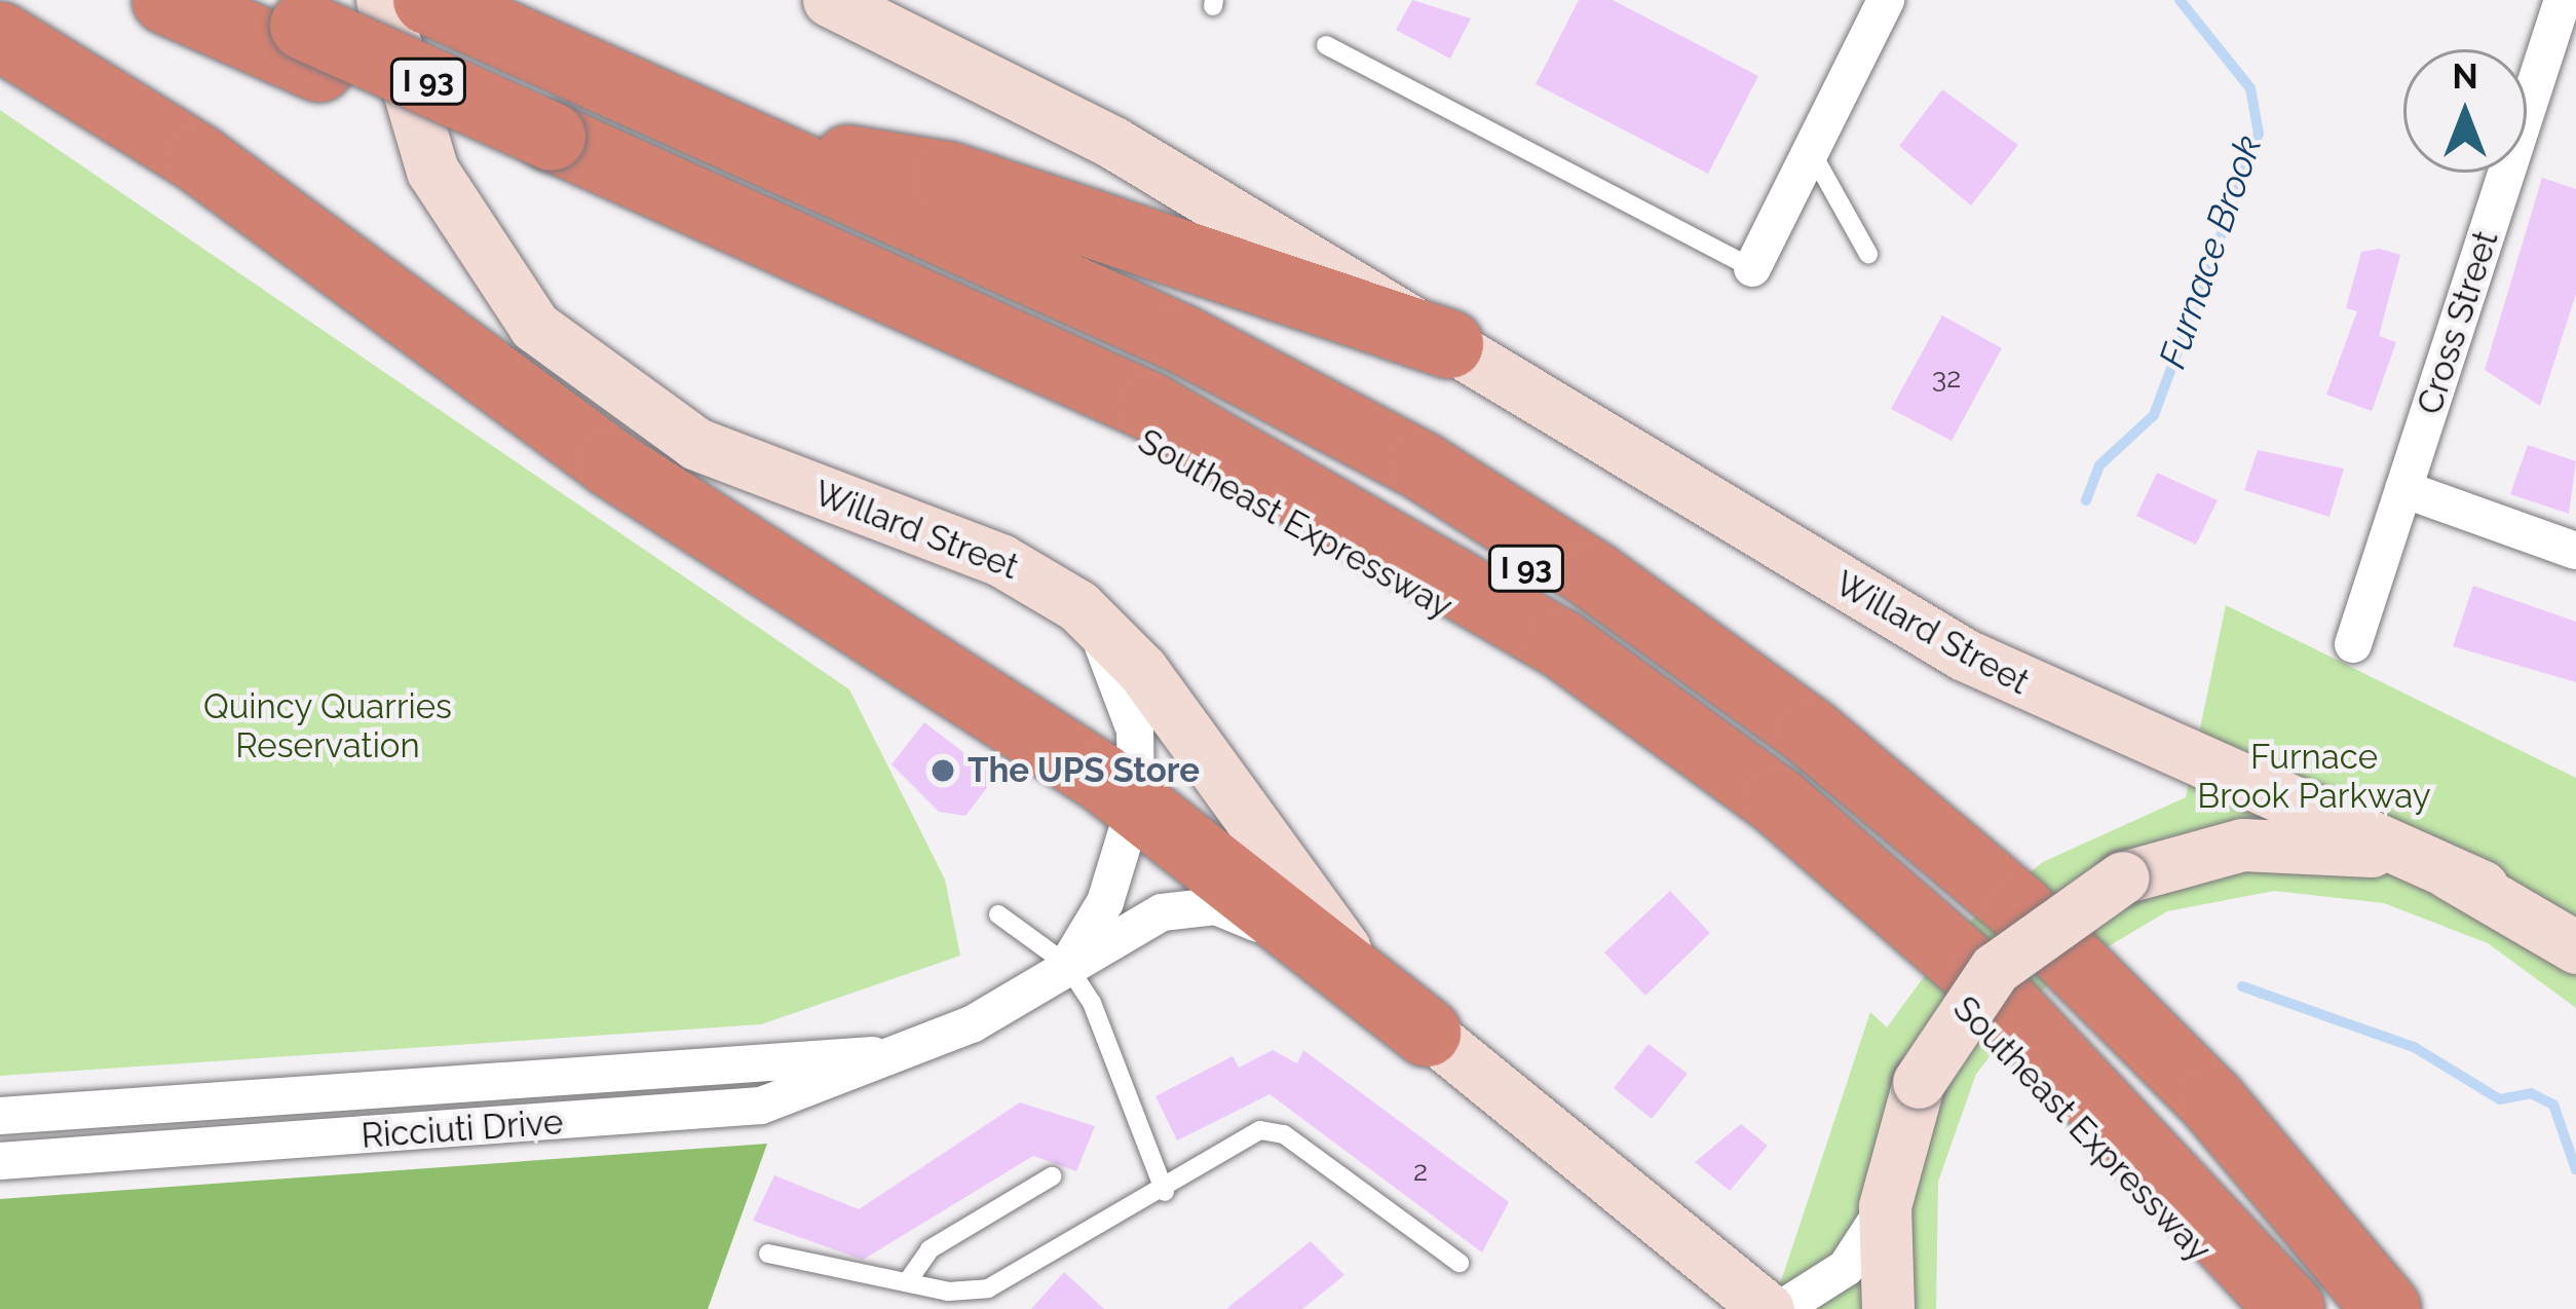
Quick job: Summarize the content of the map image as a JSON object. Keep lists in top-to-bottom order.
{
  "streets": {
    "highway": ["I 93", "Southeast Expressway"],
    "main road": ["Willard Street"],
    "street": ["Cross Street", "Ricciuti Drive"]
  },
  "crossings": [
    ["I 93", "Southeast Expressway"],
    ["Willard Street", "Ricciuti Drive"]
  ],
  "water": ["Furnace Brook"],
  "parks": ["Quincy Quarries Reservation", "Furnace Brook Parkway"],
  "places": ["The UPS Store"],
  "house_numbers": ["32", "2"],
  "north": "top"
}
